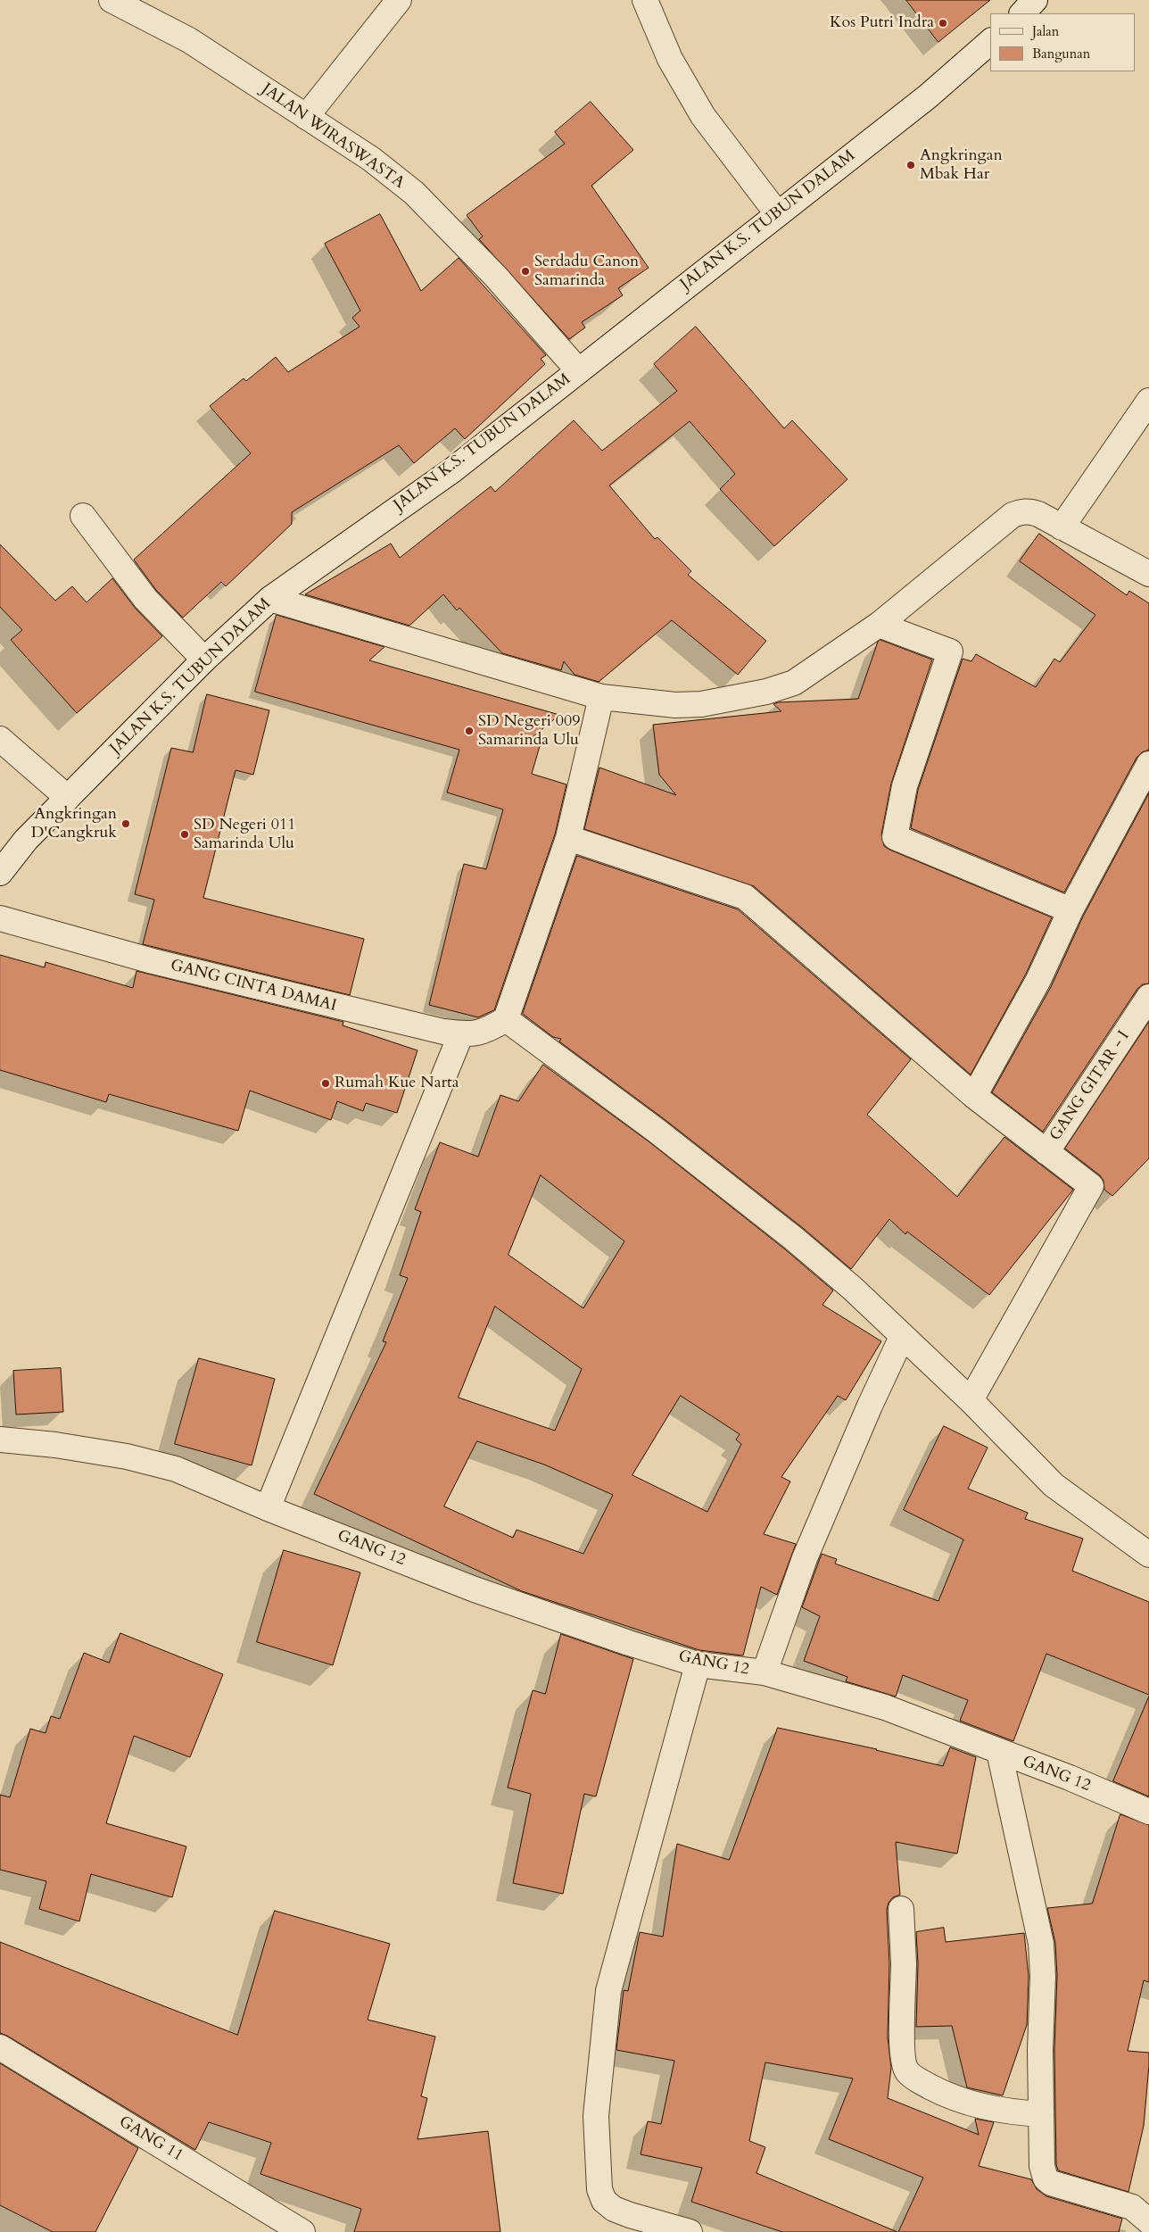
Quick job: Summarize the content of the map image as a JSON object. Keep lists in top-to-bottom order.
{
  "streets": {
    "street": [
      "JALAN WIRASWASTA",
      "JALAN K.S. TUBUN DALAM",
      "GANG CINTA DAMAI",
      "GANG GITAR - I",
      "GANG 12",
      "GANG 11"
    ]
  },
  "crossings": [
    ["JALAN WIRASWASTA", "JALAN K.S. TUBUN DALAM"]
  ],
  "places": [
    "Kos Putri Indra",
    "Angkringan Mbak Har",
    "Serdadu Canon Samarinda",
    "SD Negeri 009 Samarinda Ulu",
    "Angkringan D'Cangkruk",
    "SD Negeri 011 Samarinda Ulu",
    "Rumah Kue Narta"
  ],
  "legend": ["Jalan", "Bangunan"]
}
